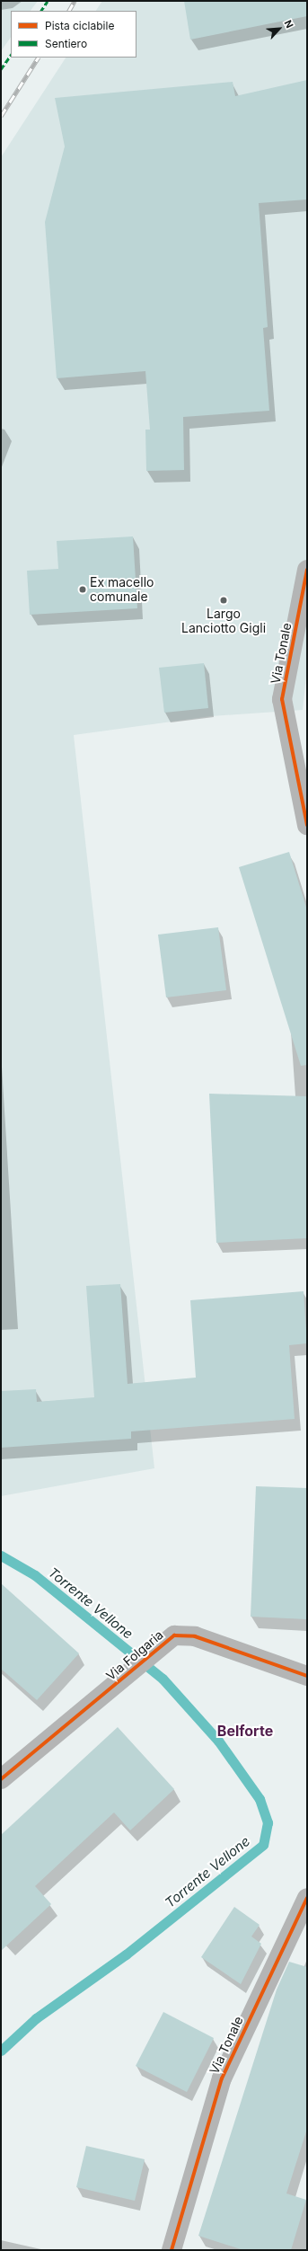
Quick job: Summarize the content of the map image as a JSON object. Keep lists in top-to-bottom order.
{
  "streets": {
    "street": ["Via Tonale", "Via Folgaria"]
  },
  "districts": ["Belforte"],
  "water": ["Torrente Vellone"],
  "places": ["Ex macello comunale", "Largo Lanciotto Gigli"],
  "legend": ["Pista ciclabile", "Sentiero"],
  "north": "top right"
}
